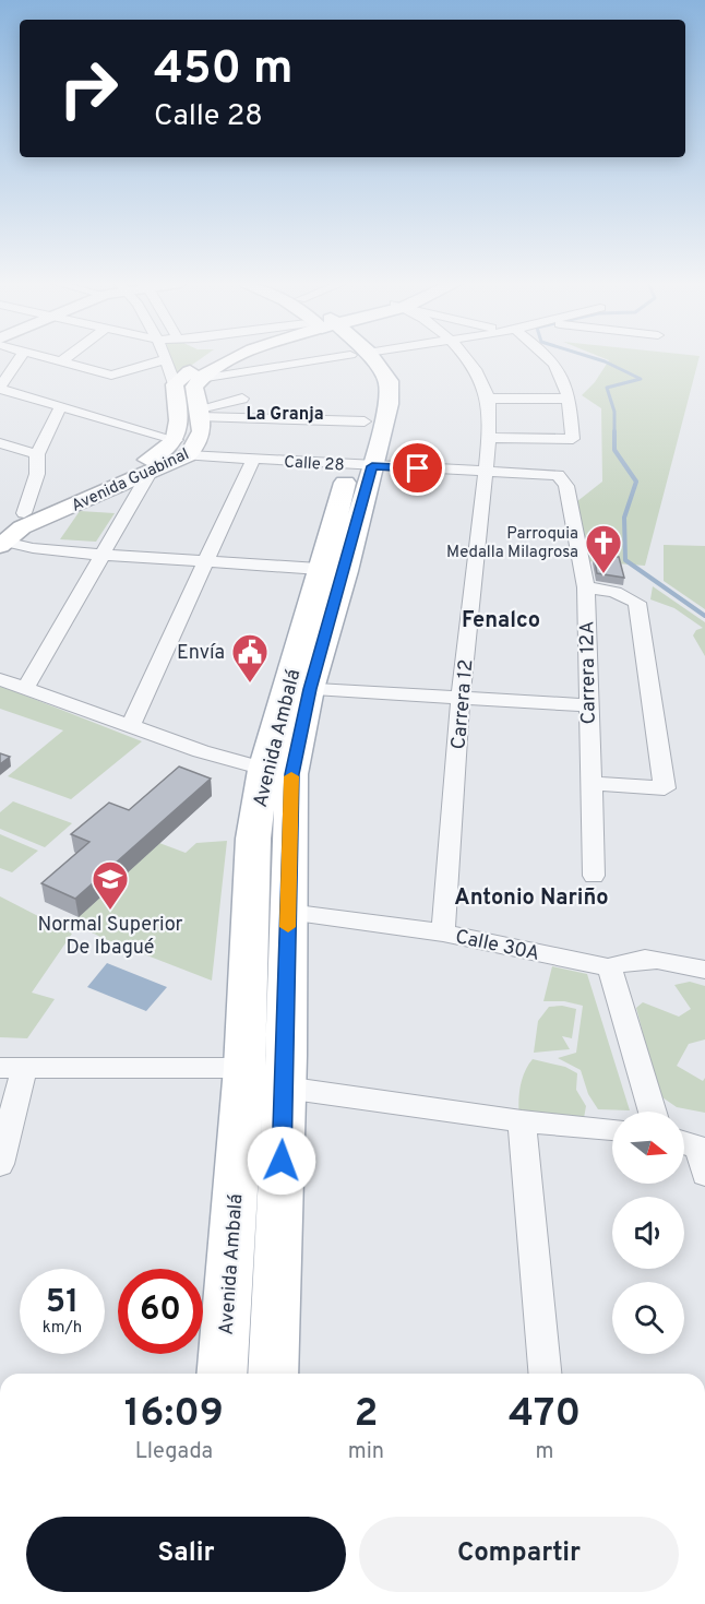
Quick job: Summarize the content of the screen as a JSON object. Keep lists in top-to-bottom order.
{
  "streets": {
    "main road": ["Avenida Guabinal", "Avenida Ambalá"],
    "street": [
      "Calle 28",
      "Carrera 12A",
      "Carrera 12",
      "Calle 30A"
    ]
  },
  "crossings": [
    ["Calle 28", "Avenida Guabinal"],
    ["Calle 28", "Carrera 12A"],
    ["Calle 28", "Carrera 12"],
    ["Calle 28", "Avenida Ambalá"],
    ["Carrera 12", "Calle 30A"],
    ["Avenida Ambalá", "Calle 30A"]
  ],
  "districts": ["La Granja", "Fenalco", "Antonio Nariño"],
  "places": {
    "church": ["Parroquia Medalla Milagrosa"],
    "public building": ["Envía"],
    "school or university": ["Normal Superior De Ibagué"]
  },
  "north": "right",
  "page": {
    "turn": ["450 m", "Calle 28"],
    "speed": "51 km/h",
    "limit": "60",
    "eta": [
      "16:09",
      "Llegada",
      "2",
      "min",
      "470",
      "m"
    ],
    "buttons": ["Salir", "Compartir"]
  }
}
